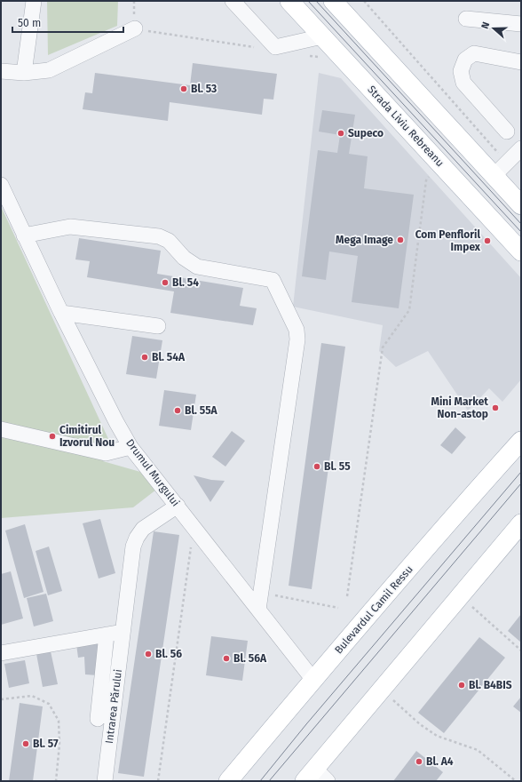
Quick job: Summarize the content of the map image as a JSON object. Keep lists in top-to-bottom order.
{
  "streets": {
    "main road": ["Strada Liviu Rebreanu", "Bulevardul Camil Ressu"],
    "street": ["Drumul Murgului", "Intrarea Părului"]
  },
  "crossings": [
    ["Drumul Murgului", "Bulevardul Camil Ressu"],
    ["Drumul Murgului", "Intrarea Părului"]
  ],
  "places": [
    "Bl. 53",
    "Supeco",
    "Mega Image",
    "Com Penfloril Impex",
    "Bl. 54",
    "Bl. 54A",
    "Mini Market Non-astop",
    "Bl. 55A",
    "Cimitirul Izvorul Nou",
    "Bl. 55",
    "Bl. 56",
    "Bl. 56A",
    "Bl. B4BIS",
    "Bl. 57",
    "Bl. A4"
  ],
  "scale_bar": "50 m",
  "north": "left"
}
